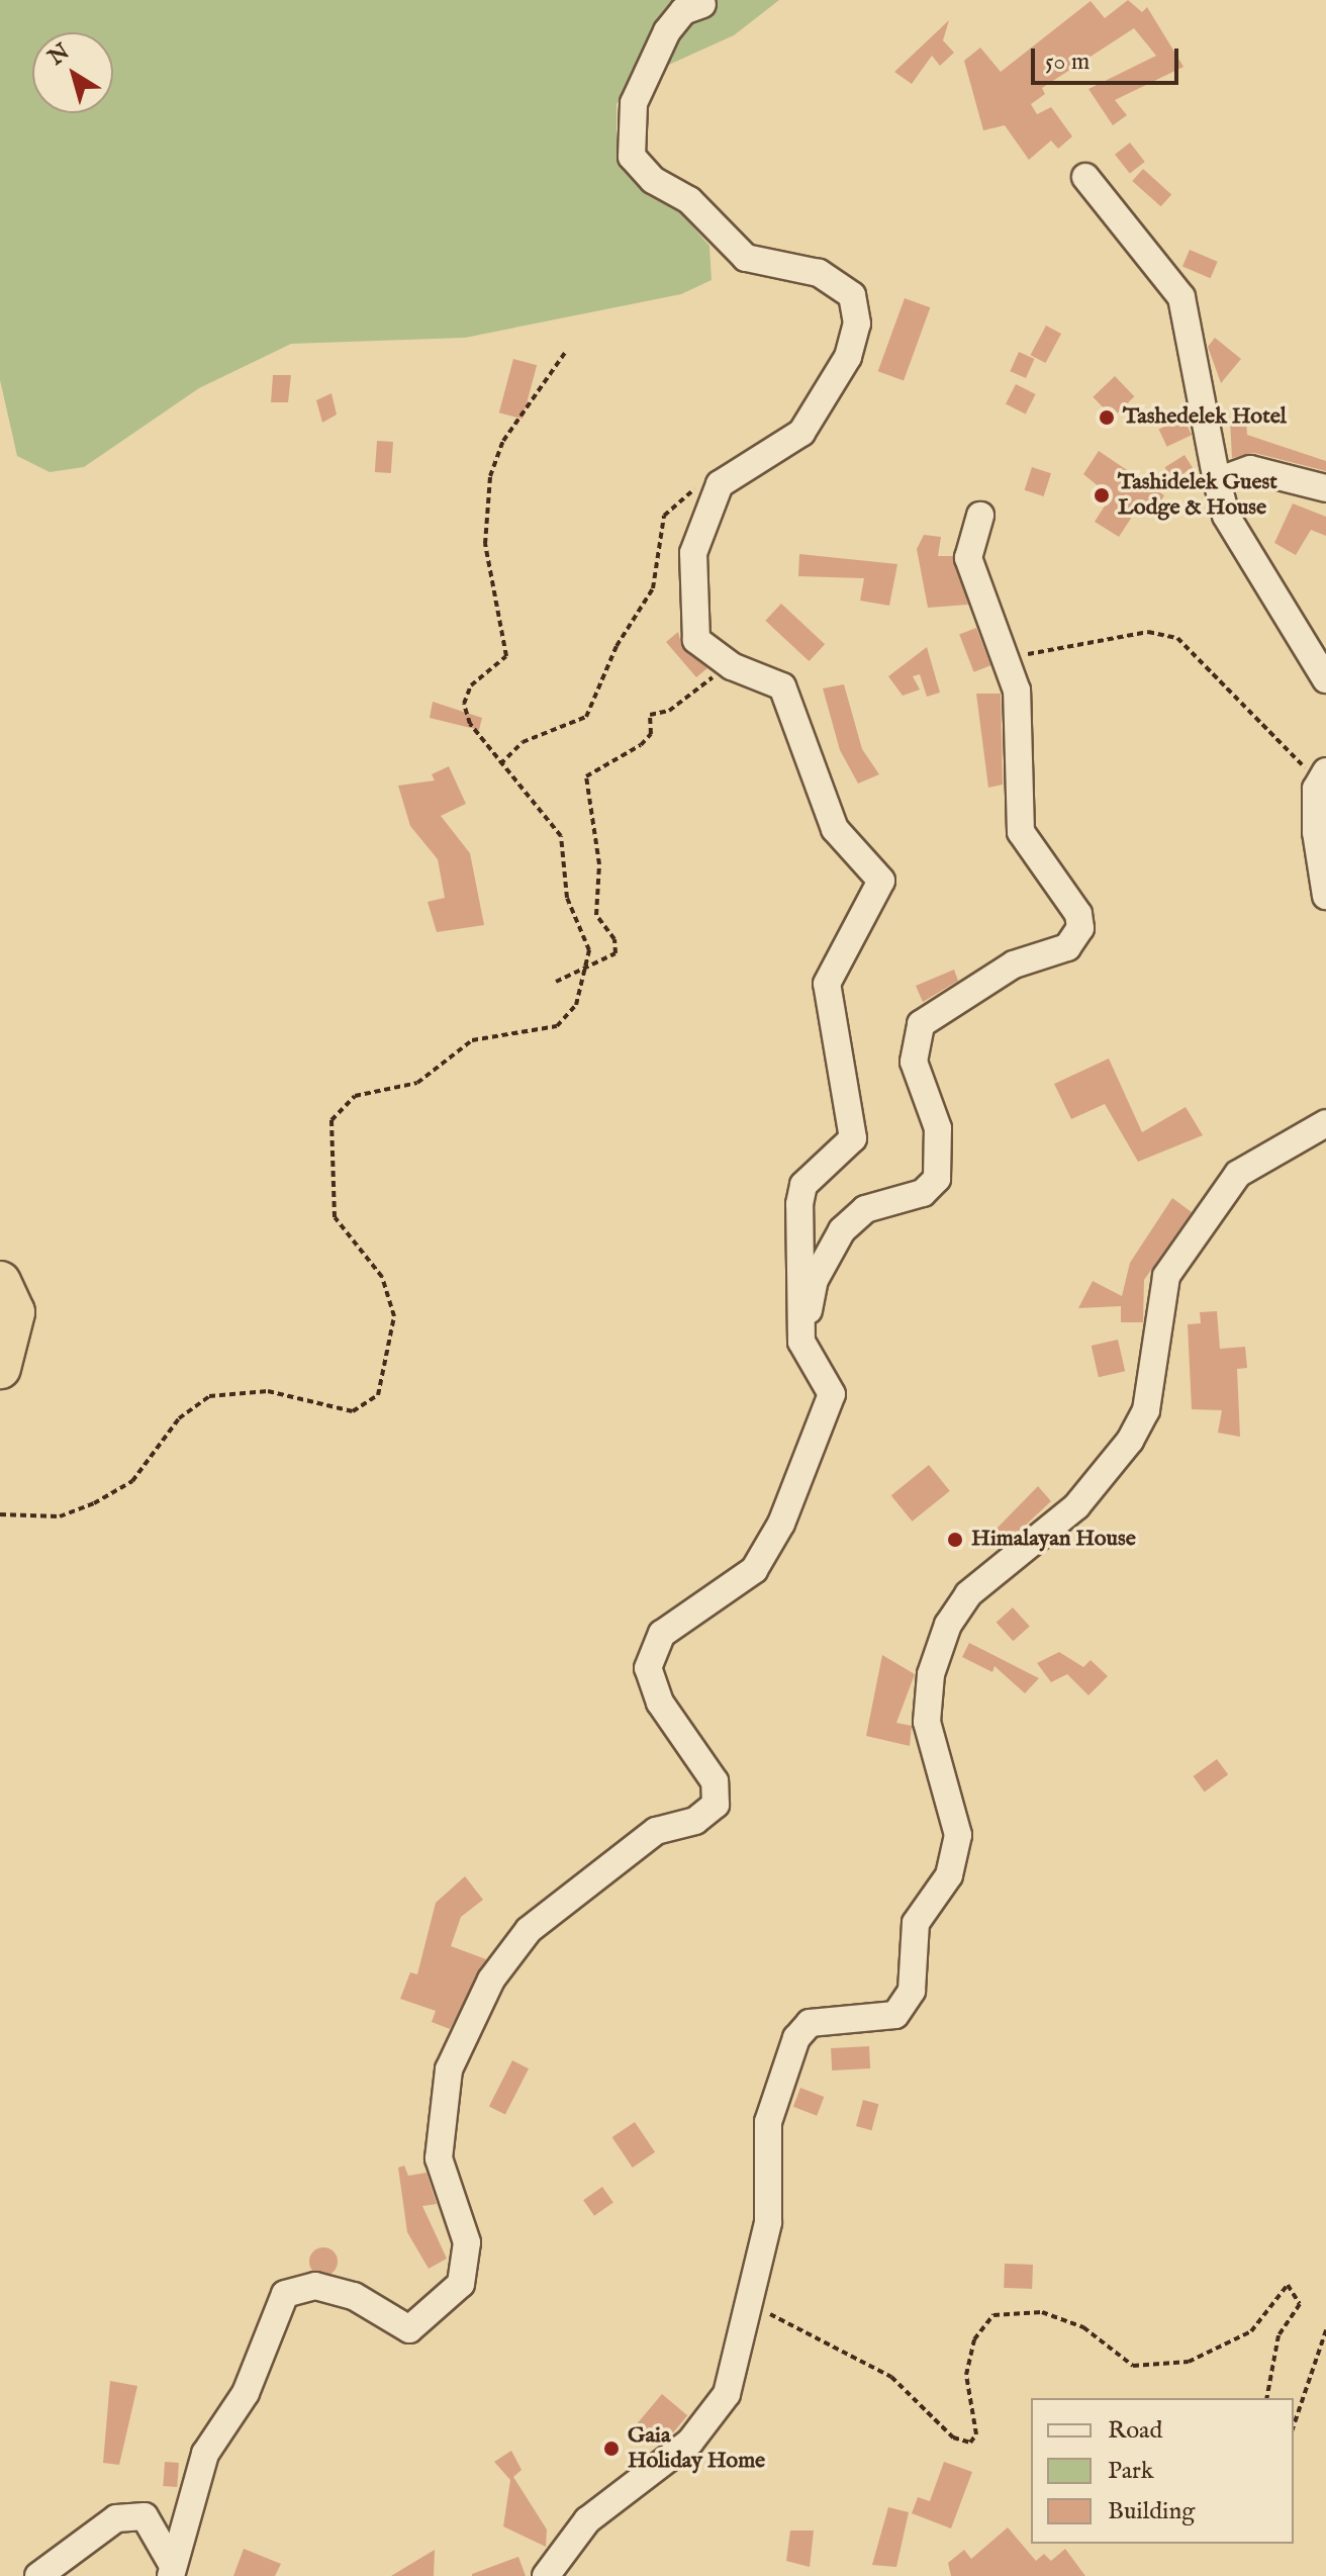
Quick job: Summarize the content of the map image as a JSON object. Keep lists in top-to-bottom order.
{
  "places": [
    "Tashedelek Hotel",
    "Tashidelek Guest Lodge & House",
    "Himalayan House",
    "Gaia Holiday Home"
  ],
  "legend": ["Road", "Park", "Building"],
  "scale_bar": "50 m",
  "north": "top left"
}
